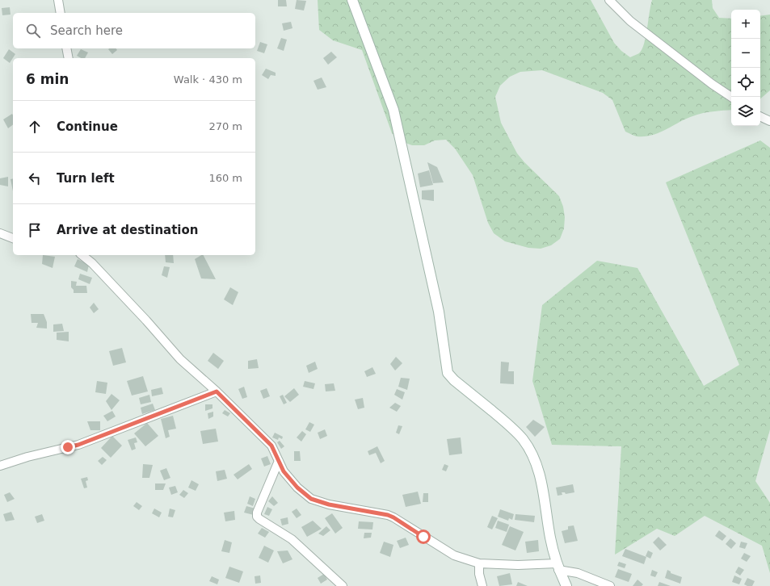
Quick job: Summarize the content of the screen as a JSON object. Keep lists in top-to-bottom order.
{
  "page": {
    "map_buttons": ["+", "−"],
    "search": "Search here",
    "heading": ["6 min", "Walk · 430 m"],
    "list": [
      ["Continue", "270 m"],
      ["Turn left", "160 m"],
      "Arrive at destination"
    ]
  }
}
